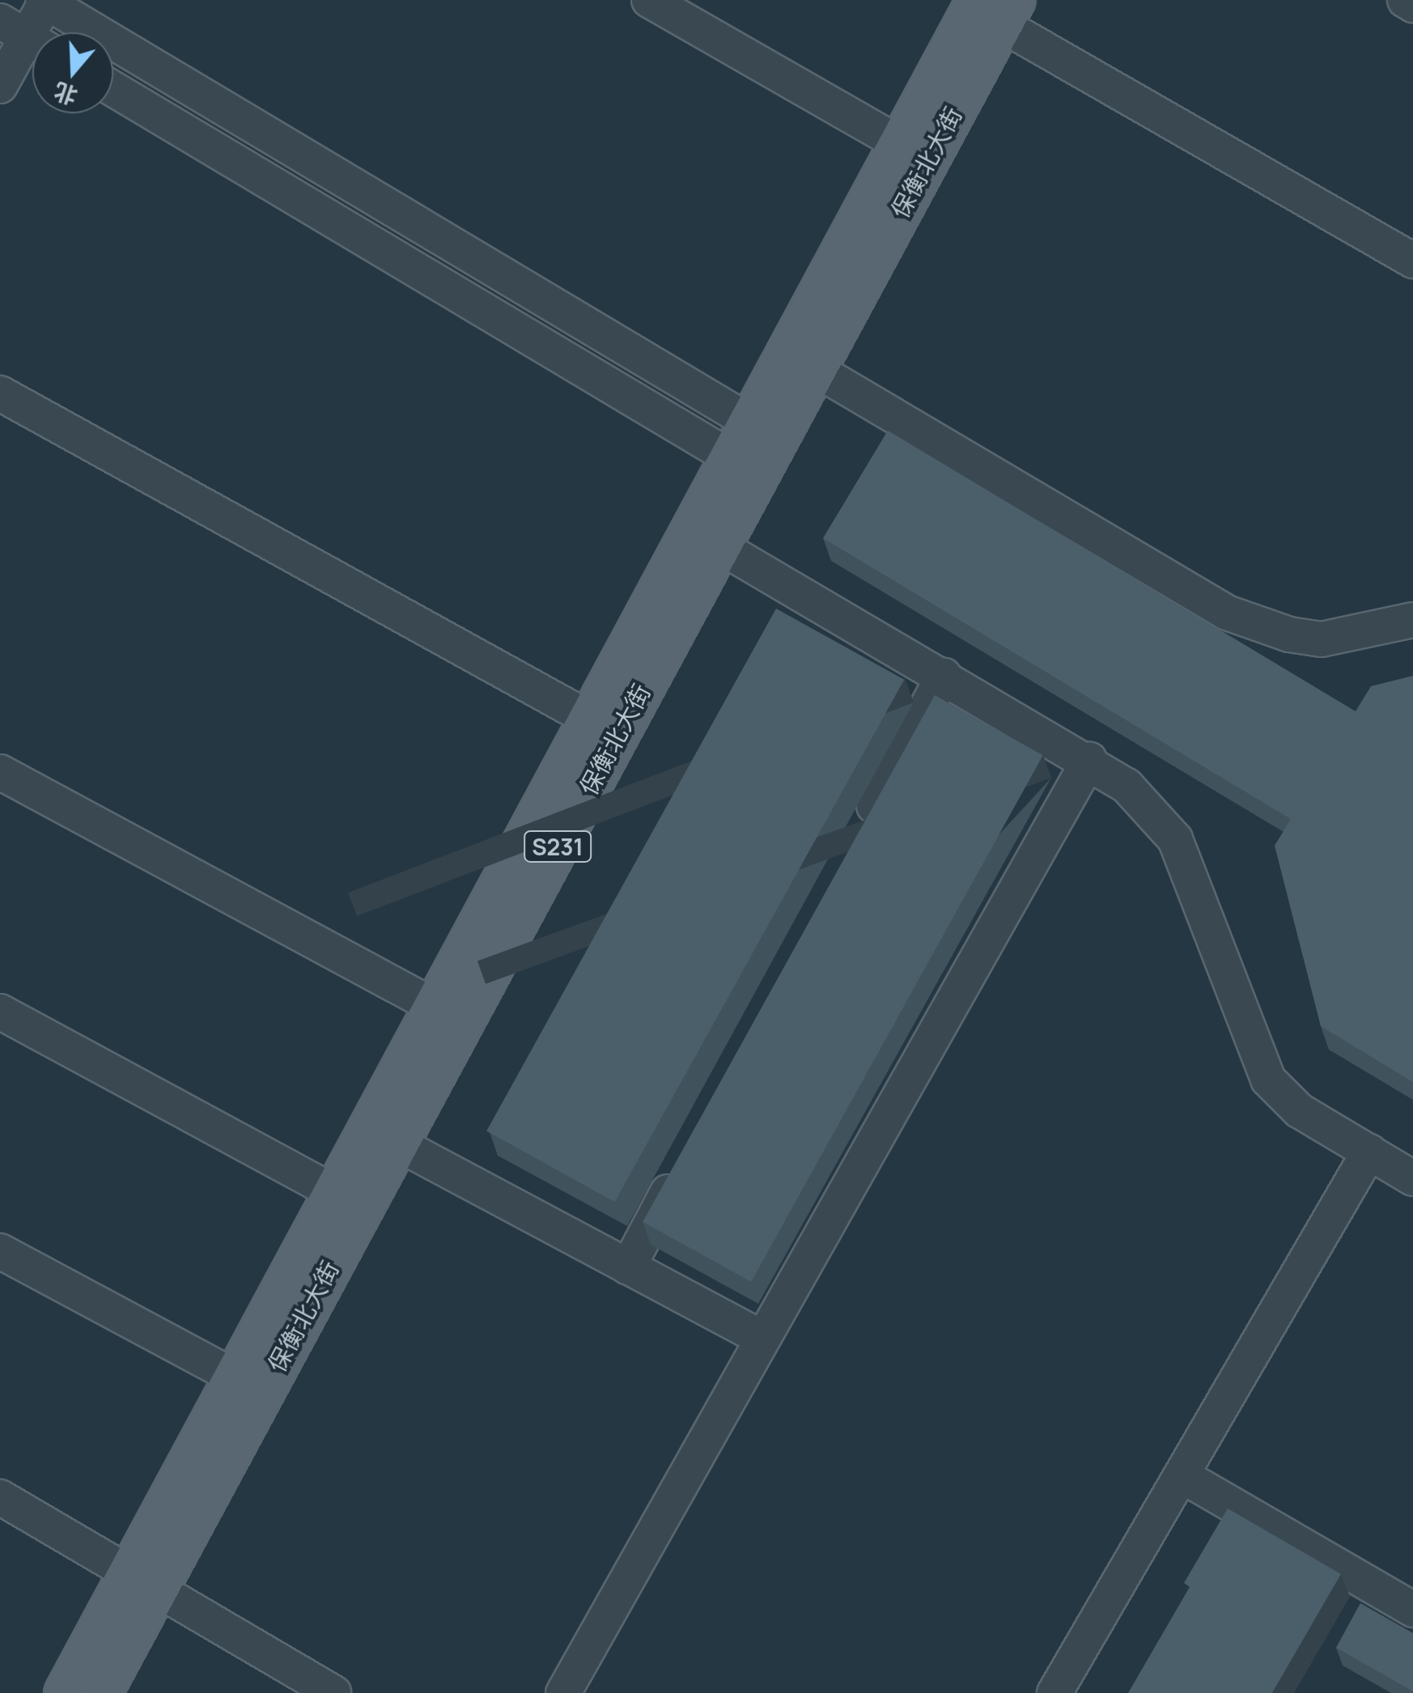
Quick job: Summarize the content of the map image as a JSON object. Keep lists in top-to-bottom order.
{
  "streets": {
    "main road": ["保衡北大街", "S231"]
  },
  "north": "bottom"
}
